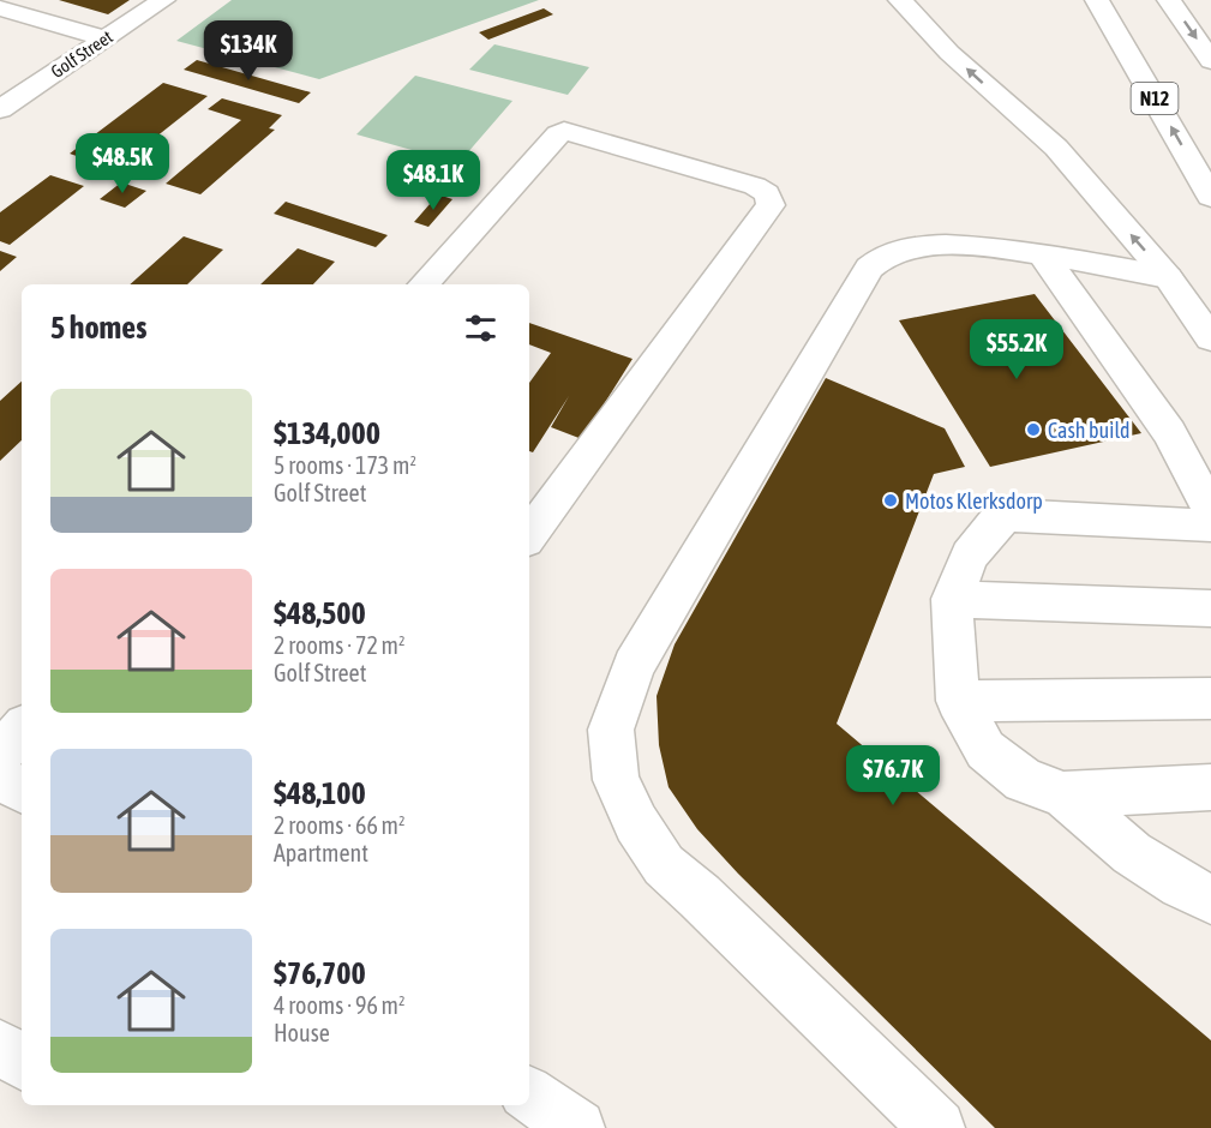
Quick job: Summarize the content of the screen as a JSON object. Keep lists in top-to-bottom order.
{
  "streets": {
    "main road": ["Golf Street", "N12"]
  },
  "places": ["Cash build", "Motos Klerksdorp"],
  "page": {
    "price": [
      "$134K",
      "$48.5K",
      "$48.1K",
      "$55.2K",
      "$76.7K"
    ],
    "heading": "5 homes",
    "list": [
      {
        "name": "$134,000",
        "note": "5 rooms · 173 m² · Golf Street"
      },
      {
        "name": "$48,500",
        "note": "2 rooms · 72 m² · Golf Street"
      },
      {
        "name": "$48,100",
        "note": "2 rooms · 66 m² · Apartment"
      },
      {
        "name": "$76,700",
        "note": "4 rooms · 96 m² · House"
      }
    ]
  }
}
